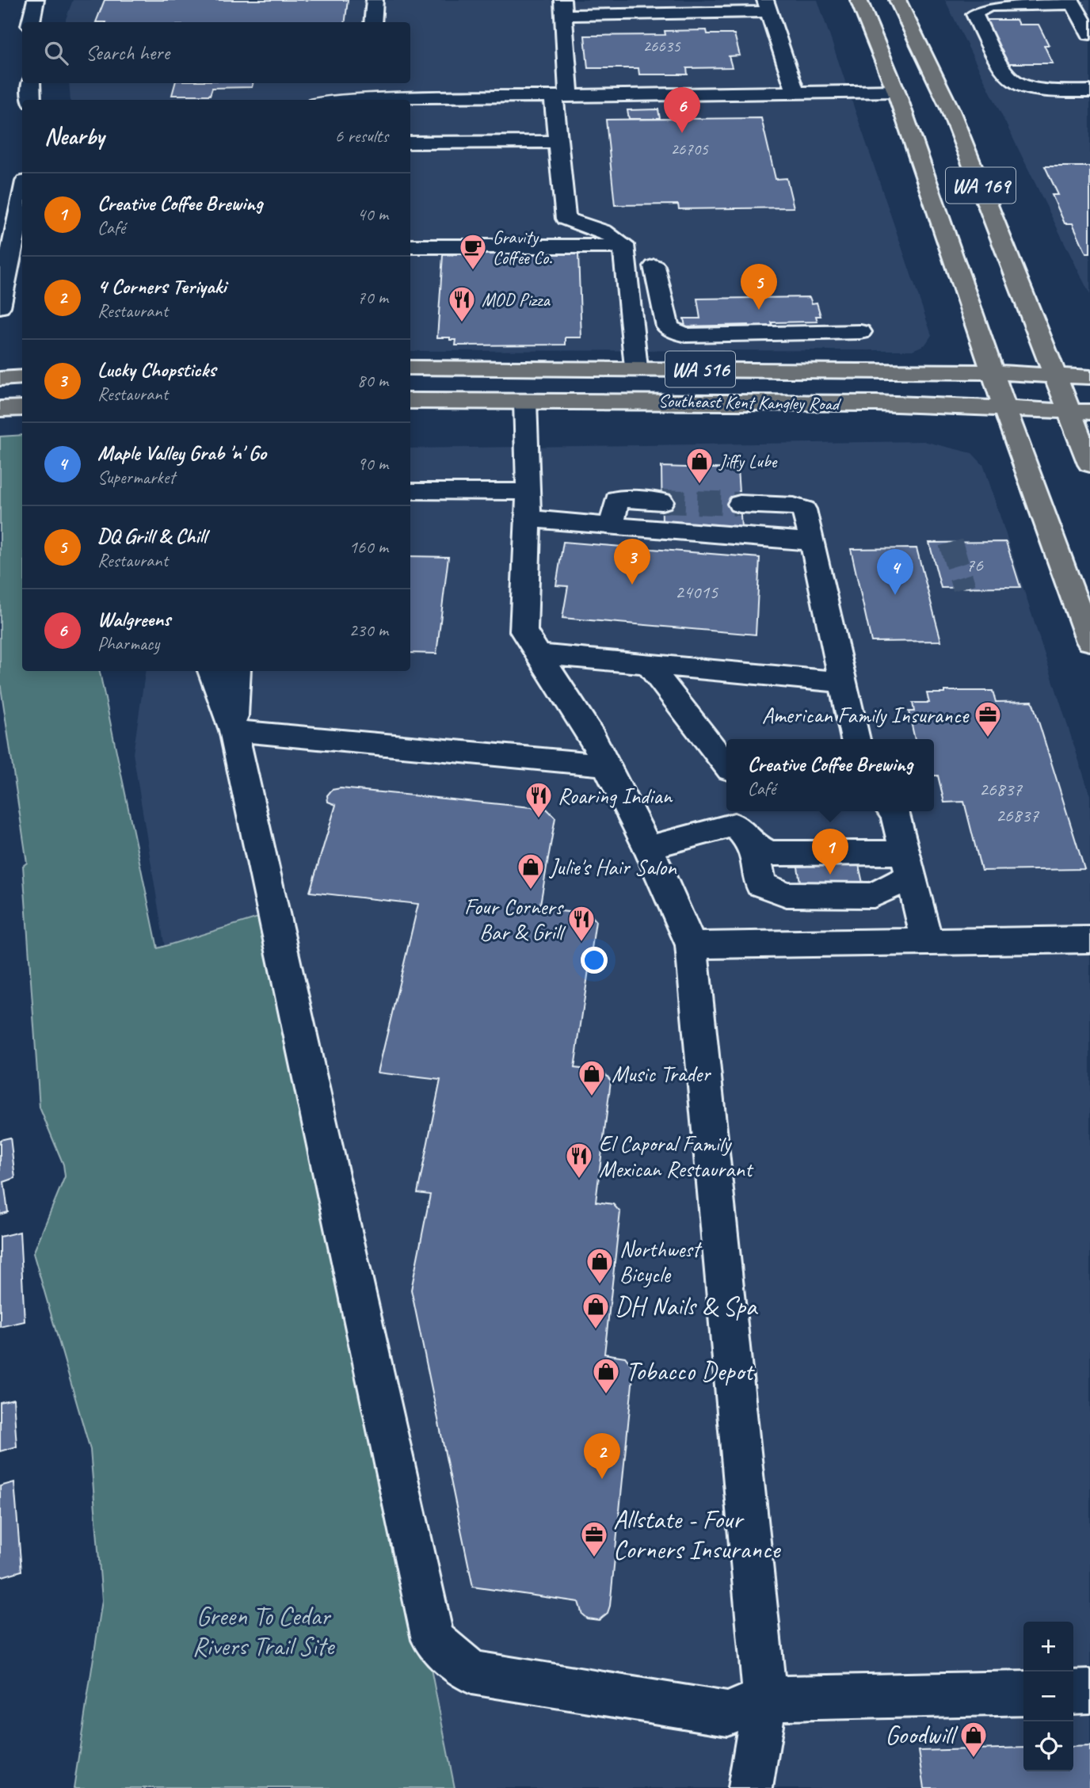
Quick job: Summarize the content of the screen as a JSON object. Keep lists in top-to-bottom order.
{
  "streets": {
    "main road": ["WA 169", "WA 516", "Southeast Kent Kangley Road"]
  },
  "crossings": [
    ["WA 169", "Southeast Kent Kangley Road"]
  ],
  "parks": ["Green To Cedar Rivers Trail Site"],
  "places": {
    "cafe": ["Gravity Coffee Co."],
    "restaurant": [
      "MOD Pizza",
      "Roaring Indian",
      "Four Corners Bar & Grill",
      "El Caporal Family Mexican Restaurant"
    ],
    "shop": [
      "Jiffy Lube",
      "Julie's Hair Salon",
      "Music Trader",
      "Northwest Bicycle",
      "DH Nails & Spa",
      "Tobacco Depot",
      "Goodwill"
    ],
    "office": ["American Family Insurance", "Allstate - Four Corners Insurance"]
  },
  "house_numbers": [
    "26635",
    "26705",
    "76",
    "24015",
    "26837",
    "26837"
  ],
  "page": {
    "search": "Search here",
    "pins": [
      "6",
      "5",
      "3",
      "4",
      "1",
      "2"
    ],
    "heading": ["Nearby", "6 results"],
    "list": [
      {
        "mark": "1",
        "name": "Creative Coffee Brewing",
        "note": "Café",
        "value": "40 m"
      },
      {
        "mark": "2",
        "name": "4 Corners Teriyaki",
        "note": "Restaurant",
        "value": "70 m"
      },
      {
        "mark": "3",
        "name": "Lucky Chopsticks",
        "note": "Restaurant",
        "value": "80 m"
      },
      {
        "mark": "4",
        "name": "Maple Valley Grab 'n' Go",
        "note": "Supermarket",
        "value": "90 m"
      },
      {
        "mark": "5",
        "name": "DQ Grill & Chill",
        "note": "Restaurant",
        "value": "160 m"
      },
      {
        "mark": "6",
        "name": "Walgreens",
        "note": "Pharmacy",
        "value": "230 m"
      }
    ],
    "popup": ["Creative Coffee Brewing", "Café"],
    "map_buttons": ["+", "−"]
  }
}
